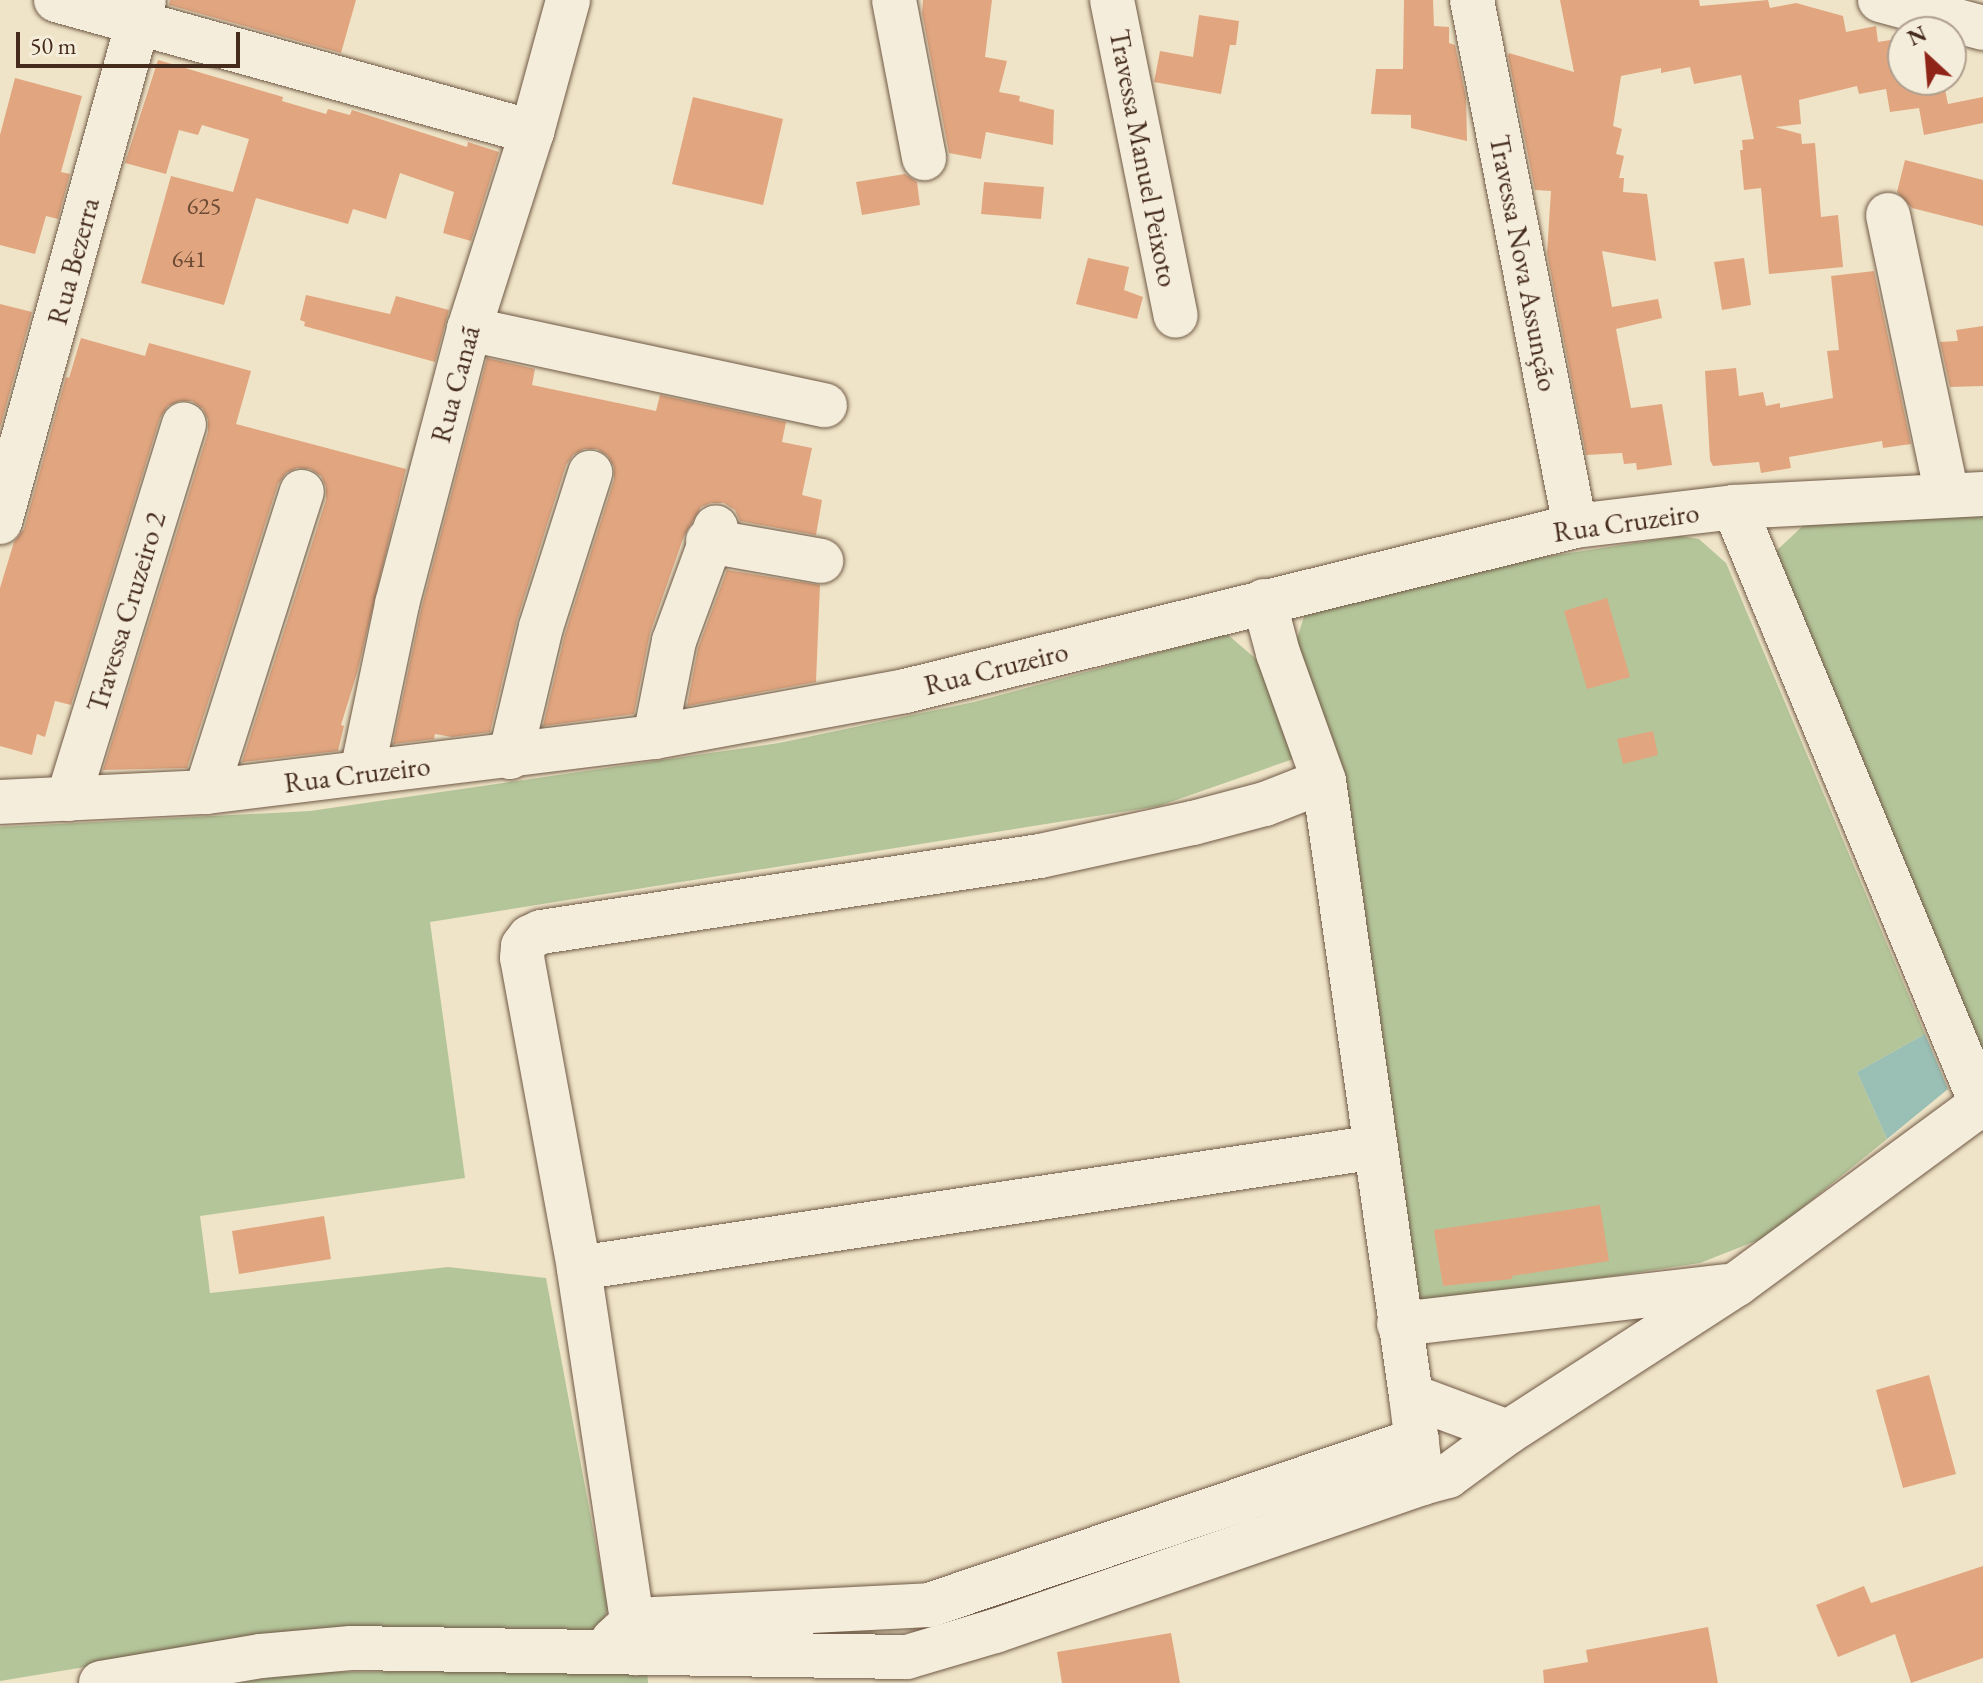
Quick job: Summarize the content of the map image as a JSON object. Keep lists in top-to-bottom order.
{
  "streets": {
    "street": [
      "Travessa Manuel Peixoto",
      "Rua Bezerra",
      "Travessa Nova Assunção",
      "Rua Canaã",
      "Rua Cruzeiro",
      "Travessa Cruzeiro 2"
    ]
  },
  "crossings": [
    ["Travessa Nova Assunção", "Rua Cruzeiro"],
    ["Rua Canaã", "Rua Cruzeiro"],
    ["Rua Cruzeiro", "Travessa Cruzeiro 2"]
  ],
  "house_numbers": ["625", "641"],
  "scale_bar": "50 m",
  "north": "top left"
}
